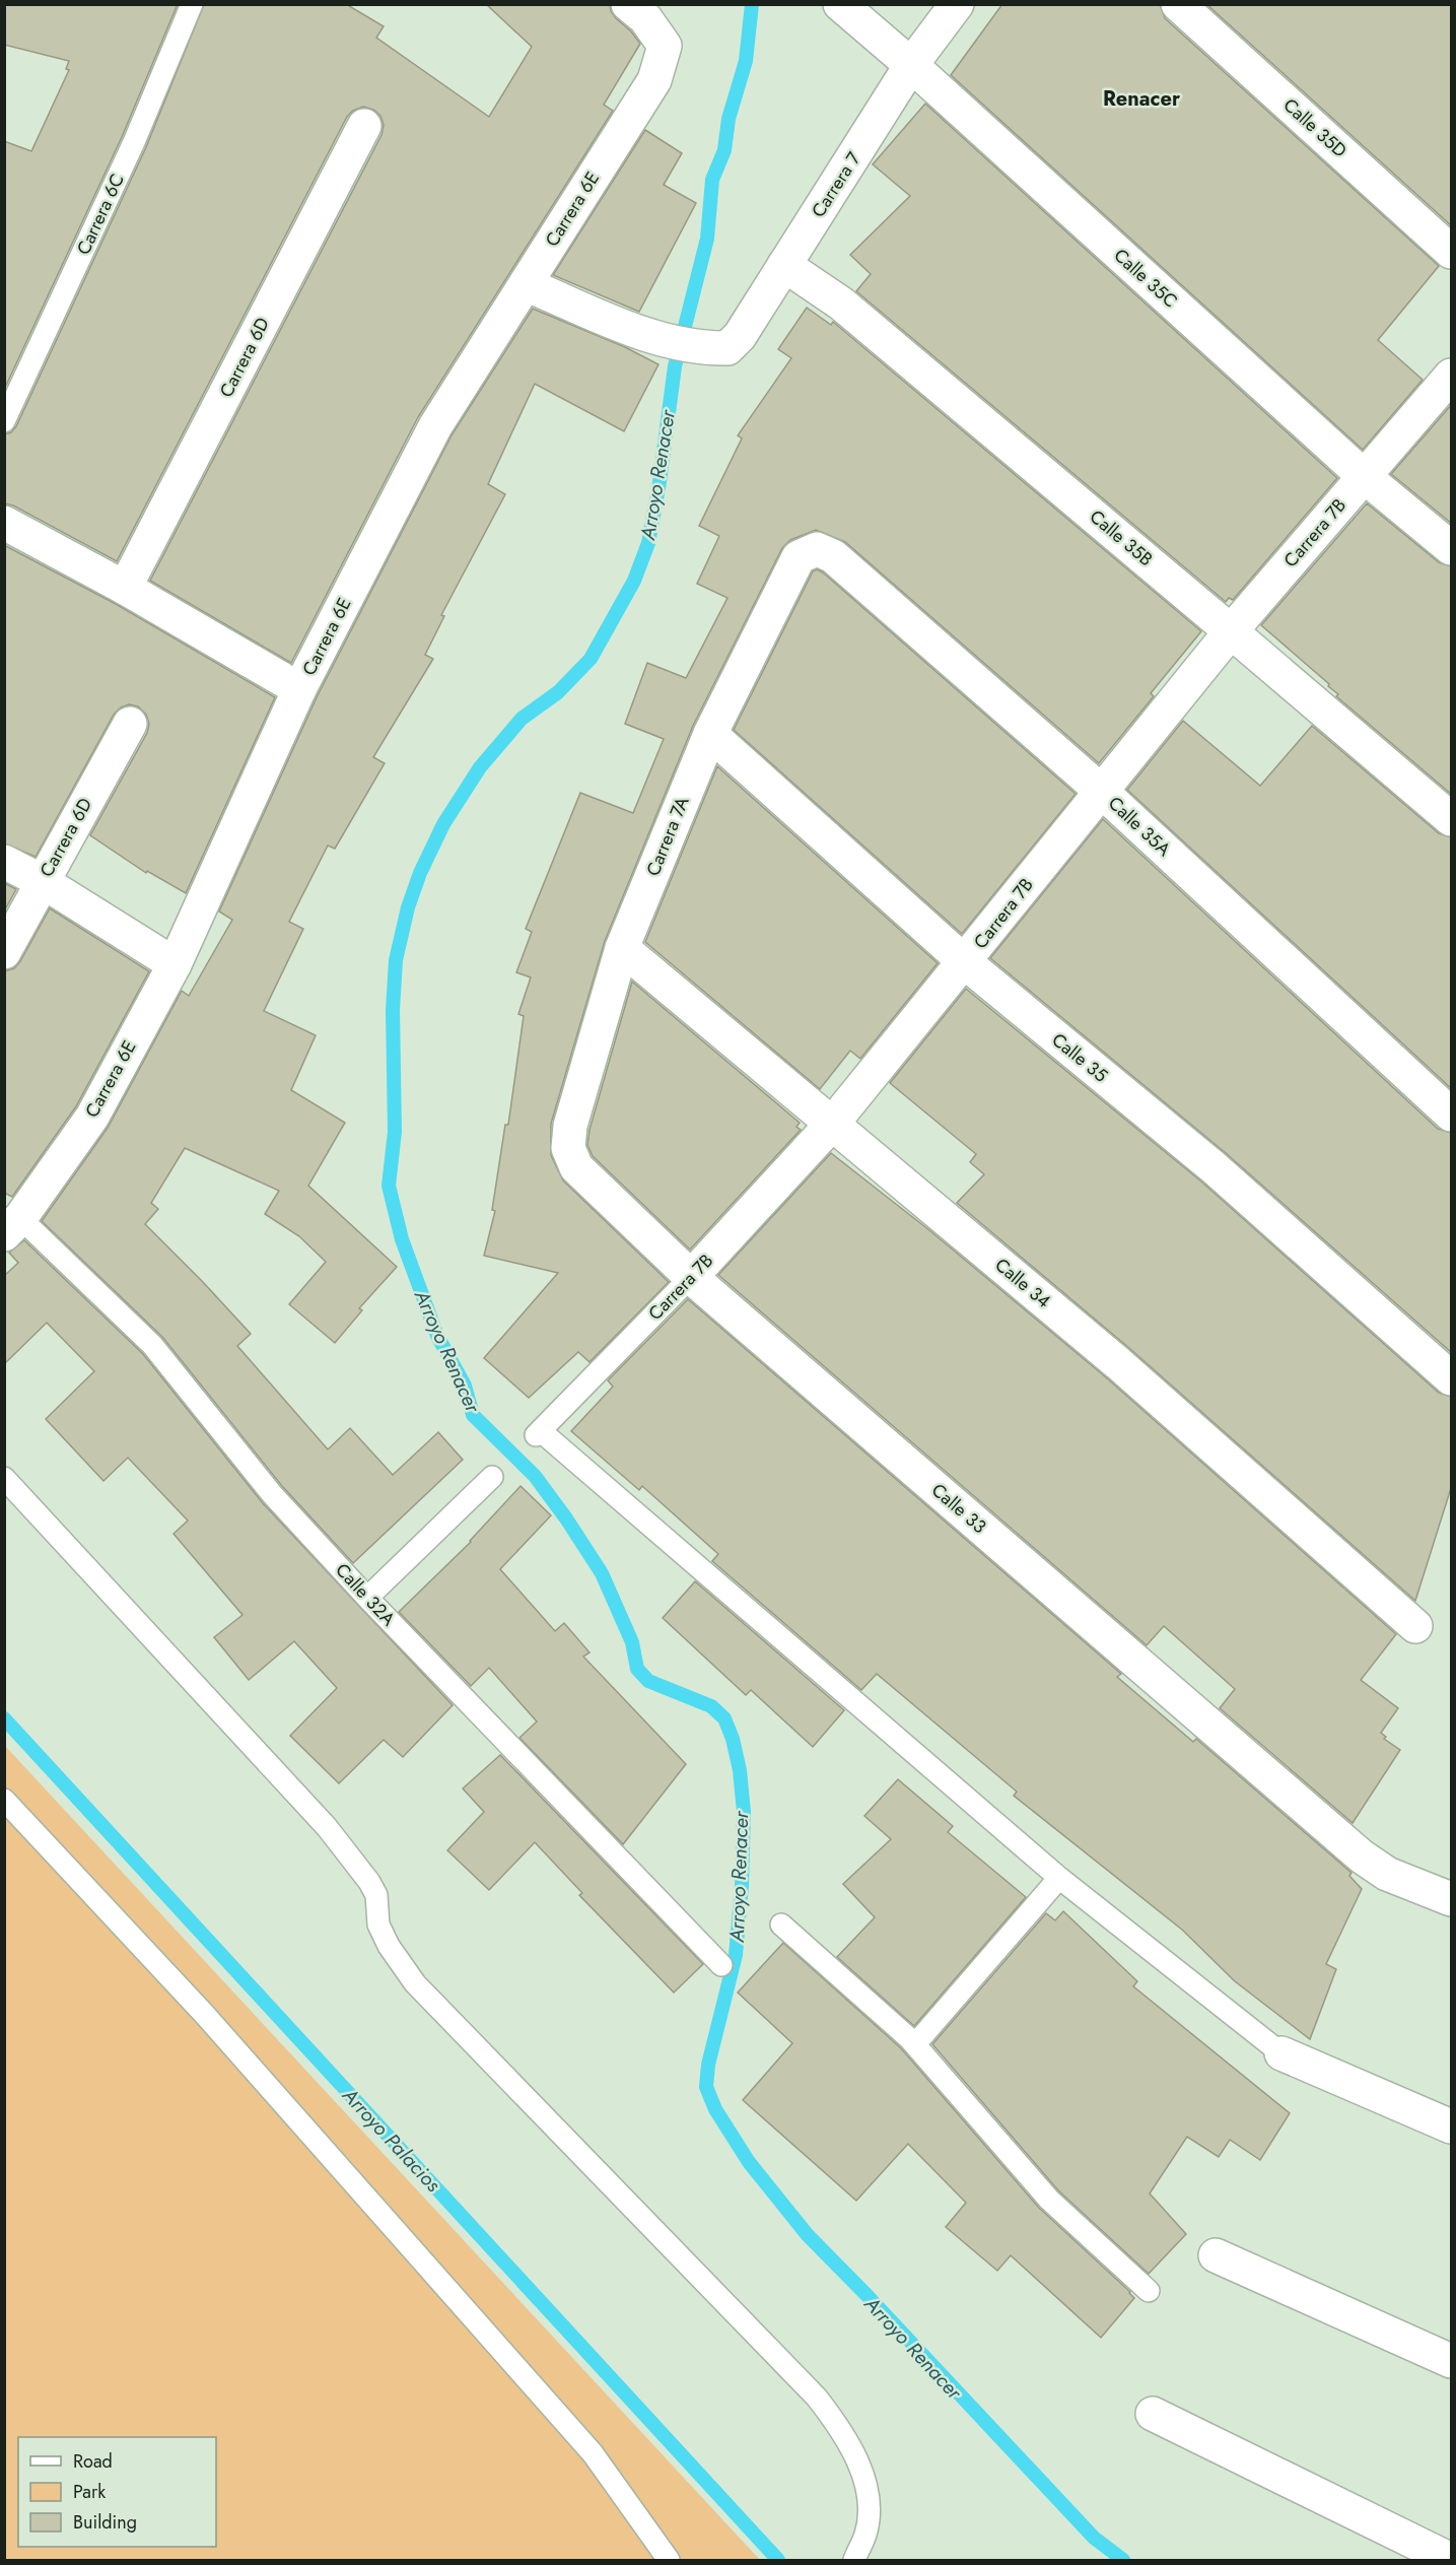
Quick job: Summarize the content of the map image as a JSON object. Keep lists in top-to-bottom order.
{
  "streets": {
    "street": [
      "Calle 35D",
      "Carrera 7",
      "Carrera 6E",
      "Calle 35C",
      "Carrera 6D",
      "Carrera 7B",
      "Calle 35B",
      "Calle 35A",
      "Carrera 7A",
      "Calle 35",
      "Calle 34",
      "Calle 33"
    ],
    "lane": ["Carrera 6C", "Calle 32A"]
  },
  "crossings": [
    ["Carrera 7", "Carrera 6E"],
    ["Carrera 7", "Calle 35C"],
    ["Carrera 7", "Calle 35B"],
    ["Carrera 6E", "Calle 32A"],
    ["Calle 35C", "Carrera 7B"],
    ["Carrera 7B", "Calle 35B"],
    ["Carrera 7B", "Calle 35A"],
    ["Carrera 7B", "Calle 35"],
    ["Carrera 7B", "Calle 34"],
    ["Carrera 7B", "Calle 33"],
    ["Calle 35A", "Carrera 7A"],
    ["Carrera 7A", "Calle 35"],
    ["Carrera 7A", "Calle 34"],
    ["Carrera 7A", "Calle 33"]
  ],
  "districts": ["Renacer"],
  "water": ["Arroyo Renacer", "Arroyo Palacios"],
  "legend": ["Road", "Park", "Building"]
}
